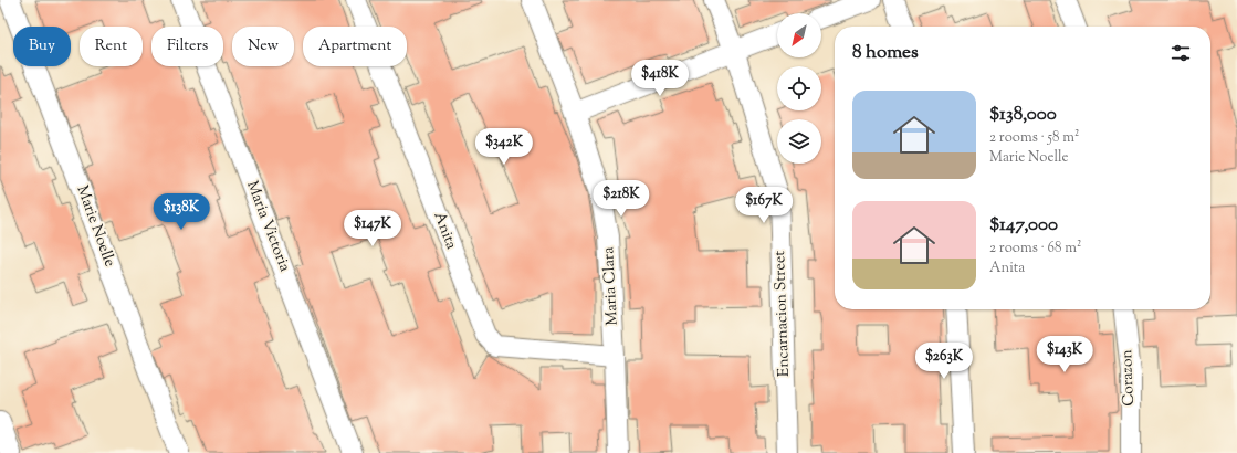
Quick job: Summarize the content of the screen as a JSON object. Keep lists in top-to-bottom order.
{
  "streets": {
    "street": [
      "Marie Noelle",
      "Maria Victoria",
      "Anita",
      "Maria Clara",
      "Encarnacion Street",
      "Corazon"
    ]
  },
  "crossings": [
    ["Anita", "Maria Clara"]
  ],
  "north": "bottom left",
  "page": {
    "chip": [
      "Buy",
      "Rent",
      "Filters",
      "New",
      "Apartment"
    ],
    "heading": "8 homes",
    "price": [
      "$418K",
      "$342K",
      "$218K",
      "$167K",
      "$138K",
      "$147K",
      "$143K",
      "$263K"
    ],
    "list": [
      {
        "name": "$138,000",
        "note": "2 rooms · 58 m² · Marie Noelle"
      },
      {
        "name": "$147,000",
        "note": "2 rooms · 68 m² · Anita"
      }
    ]
  }
}
